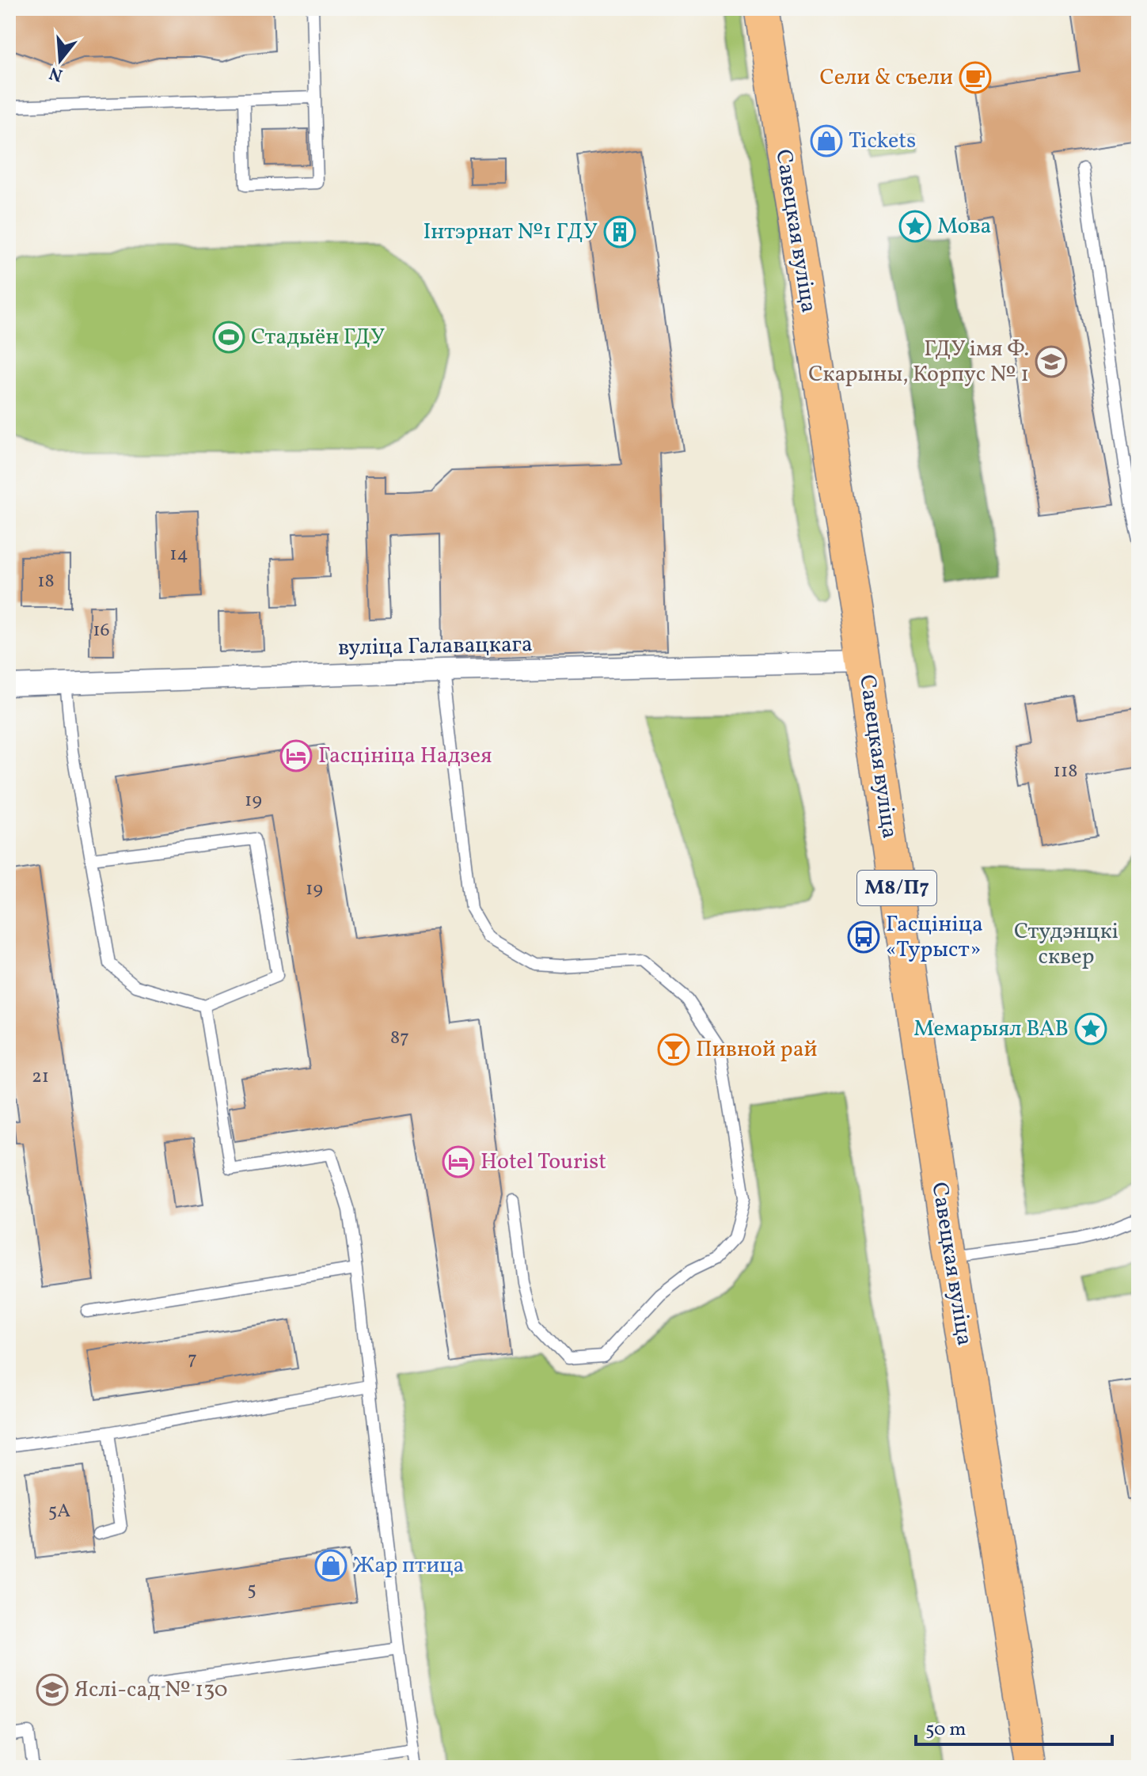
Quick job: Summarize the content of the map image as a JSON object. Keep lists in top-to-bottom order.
{
  "streets": {
    "main road": ["Савецкая вуліца", "М8/П7"],
    "street": ["вуліца Галавацкага"]
  },
  "crossings": [
    ["Савецкая вуліца", "вуліца Галавацкага"]
  ],
  "parks": ["Студэнцкі сквер"],
  "places": {
    "cafe": ["Сели & съели"],
    "shop": ["Tickets", "Жар птица"],
    "place": ["Мова", "Мемарыял ВАВ"],
    "building": ["Інтэрнат №1 ГДУ"],
    "sports": ["Стадыён ГДУ"],
    "school or university": ["ГДУ імя Ф. Скарыны, Корпус № 1", "Яслі-сад № 130"],
    "hotel": ["Гасцініца Надзея", "Hotel Tourist"],
    "bus stop": ["Гасцініца «Турыст»"],
    "bar": ["Пивной рай"]
  },
  "house_numbers": [
    "14",
    "18",
    "16",
    "118",
    "19",
    "19",
    "87",
    "21",
    "7",
    "5А",
    "5"
  ],
  "scale_bar": "50 m",
  "north": "bottom"
}
